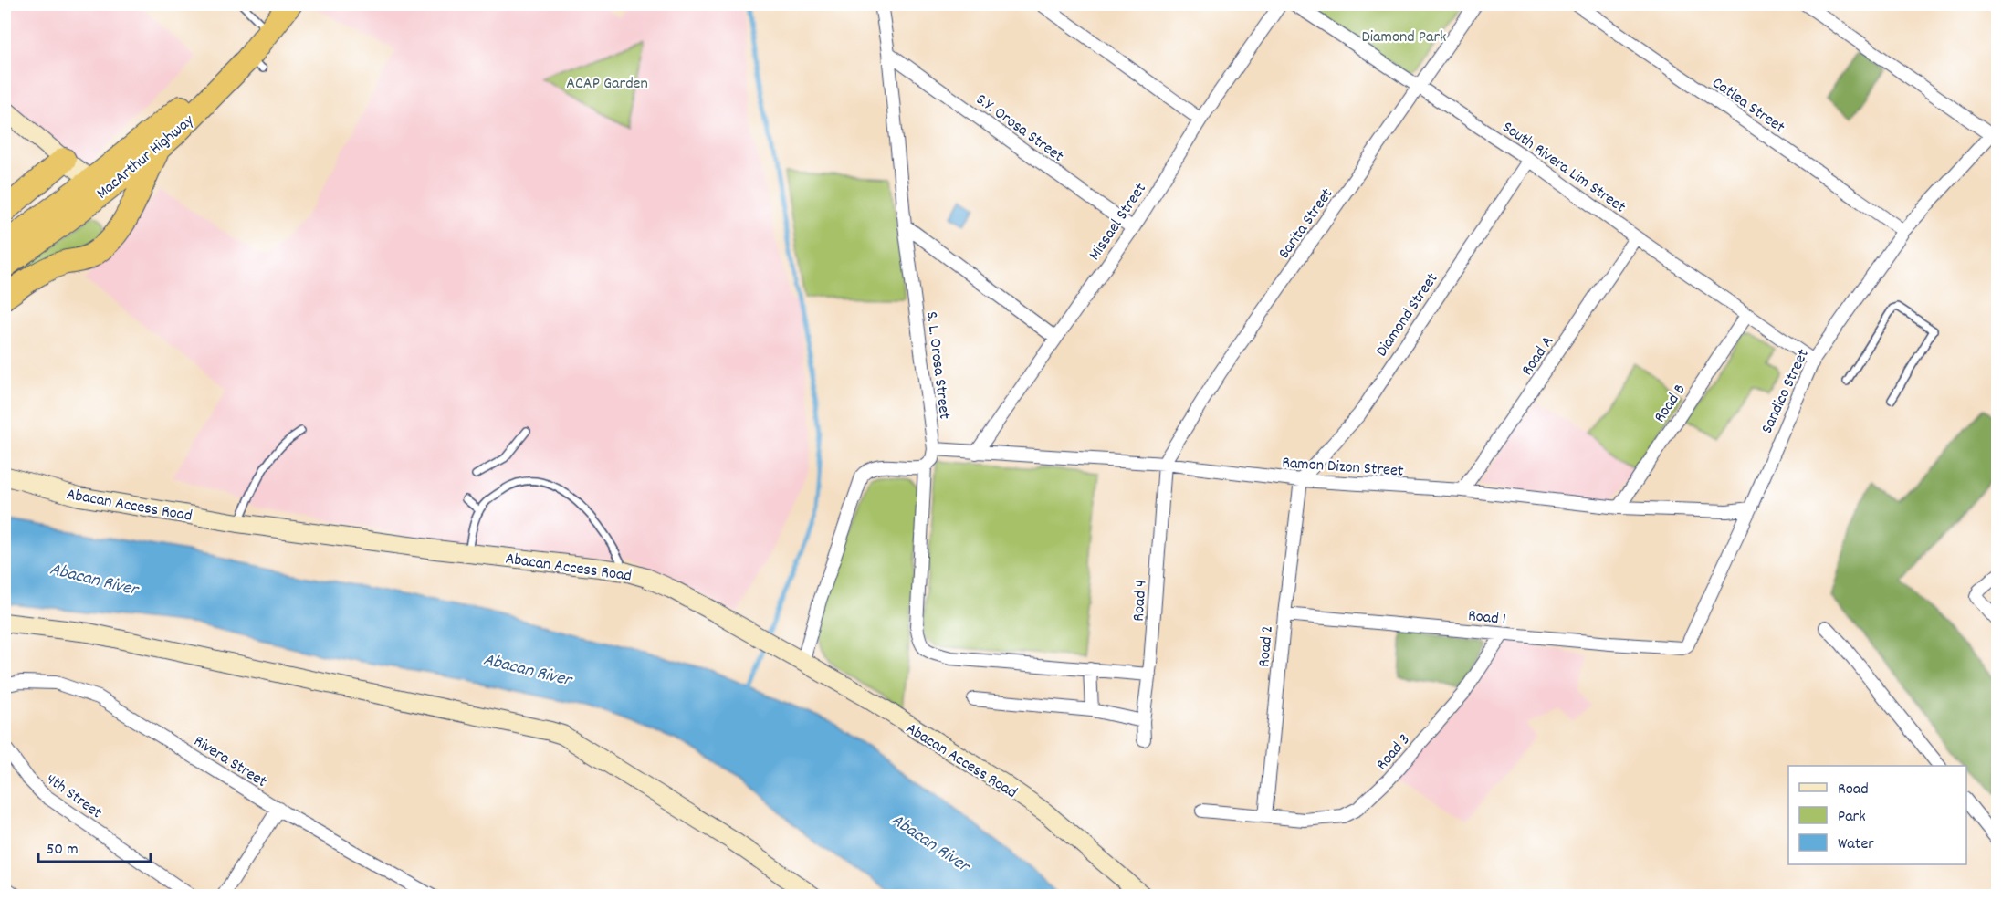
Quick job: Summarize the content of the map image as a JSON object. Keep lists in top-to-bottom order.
{
  "streets": {
    "highway": ["MacArthur Highway"],
    "street": [
      "Catlea Street",
      "S.Y. Orosa Street",
      "South Rivera Lim Street",
      "Missael Street",
      "Sarita Street",
      "Diamond Street",
      "Road A",
      "S. L. Orosa Street",
      "Sandico Street",
      "Road B",
      "Ramon Dizon Street",
      "Abacan Access Road",
      "Road 4",
      "Road 1",
      "Road 2",
      "Road 3",
      "Rivera Street",
      "4th Street"
    ]
  },
  "crossings": [
    ["Catlea Street", "Sandico Street"],
    ["S.Y. Orosa Street", "Missael Street"],
    ["S.Y. Orosa Street", "S. L. Orosa Street"],
    ["South Rivera Lim Street", "Sarita Street"],
    ["South Rivera Lim Street", "Diamond Street"],
    ["South Rivera Lim Street", "Road A"],
    ["South Rivera Lim Street", "Sandico Street"],
    ["South Rivera Lim Street", "Road B"],
    ["Missael Street", "Ramon Dizon Street"],
    ["Sarita Street", "Ramon Dizon Street"],
    ["Sarita Street", "Road 4"],
    ["Diamond Street", "Ramon Dizon Street"],
    ["Diamond Street", "Road 2"],
    ["Road A", "Ramon Dizon Street"],
    ["S. L. Orosa Street", "Ramon Dizon Street"],
    ["Sandico Street", "Ramon Dizon Street"],
    ["Sandico Street", "Road 1"],
    ["Road B", "Ramon Dizon Street"],
    ["Ramon Dizon Street", "Road 4"],
    ["Ramon Dizon Street", "Road 2"],
    ["Road 1", "Road 2"],
    ["Road 1", "Road 3"],
    ["Road 2", "Road 3"]
  ],
  "water": ["Abacan River"],
  "parks": ["Diamond Park", "ACAP Garden"],
  "legend": ["Road", "Park", "Water"],
  "scale_bar": "50 m"
}
